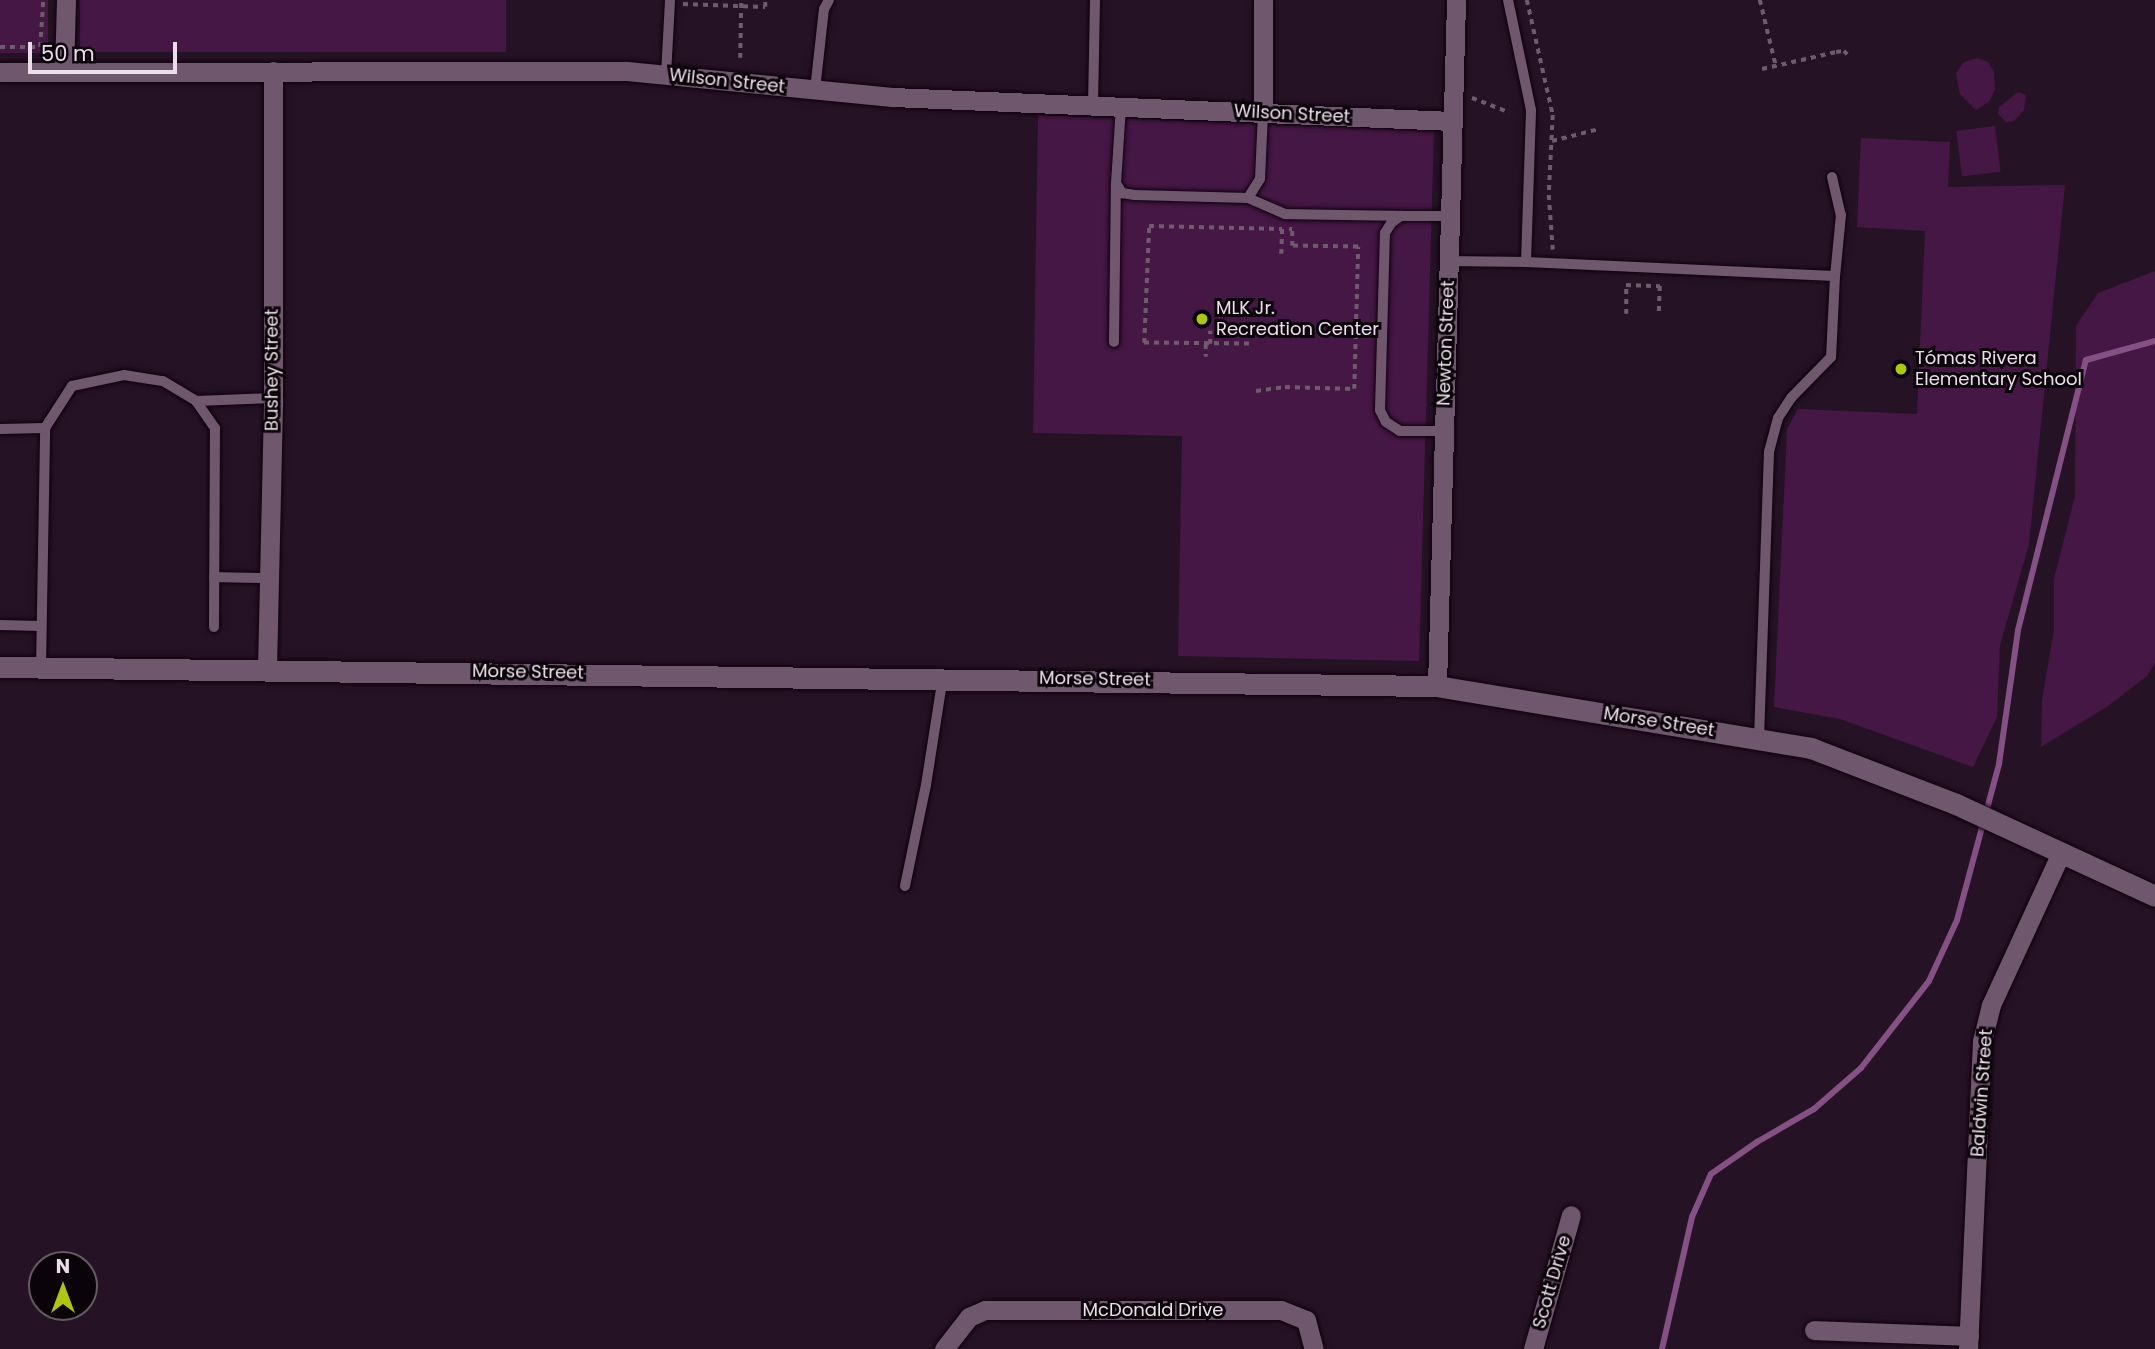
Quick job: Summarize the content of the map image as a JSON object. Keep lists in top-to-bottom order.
{
  "streets": {
    "street": [
      "Wilson Street",
      "Newton Street",
      "Bushey Street",
      "Morse Street",
      "Baldwin Street",
      "Scott Drive",
      "McDonald Drive"
    ]
  },
  "crossings": [
    ["Wilson Street", "Newton Street"],
    ["Wilson Street", "Bushey Street"],
    ["Newton Street", "Morse Street"],
    ["Bushey Street", "Morse Street"],
    ["Morse Street", "Baldwin Street"]
  ],
  "places": ["MLK Jr. Recreation Center", "Tómas Rivera Elementary School"],
  "scale_bar": "50 m",
  "north": "top"
}
